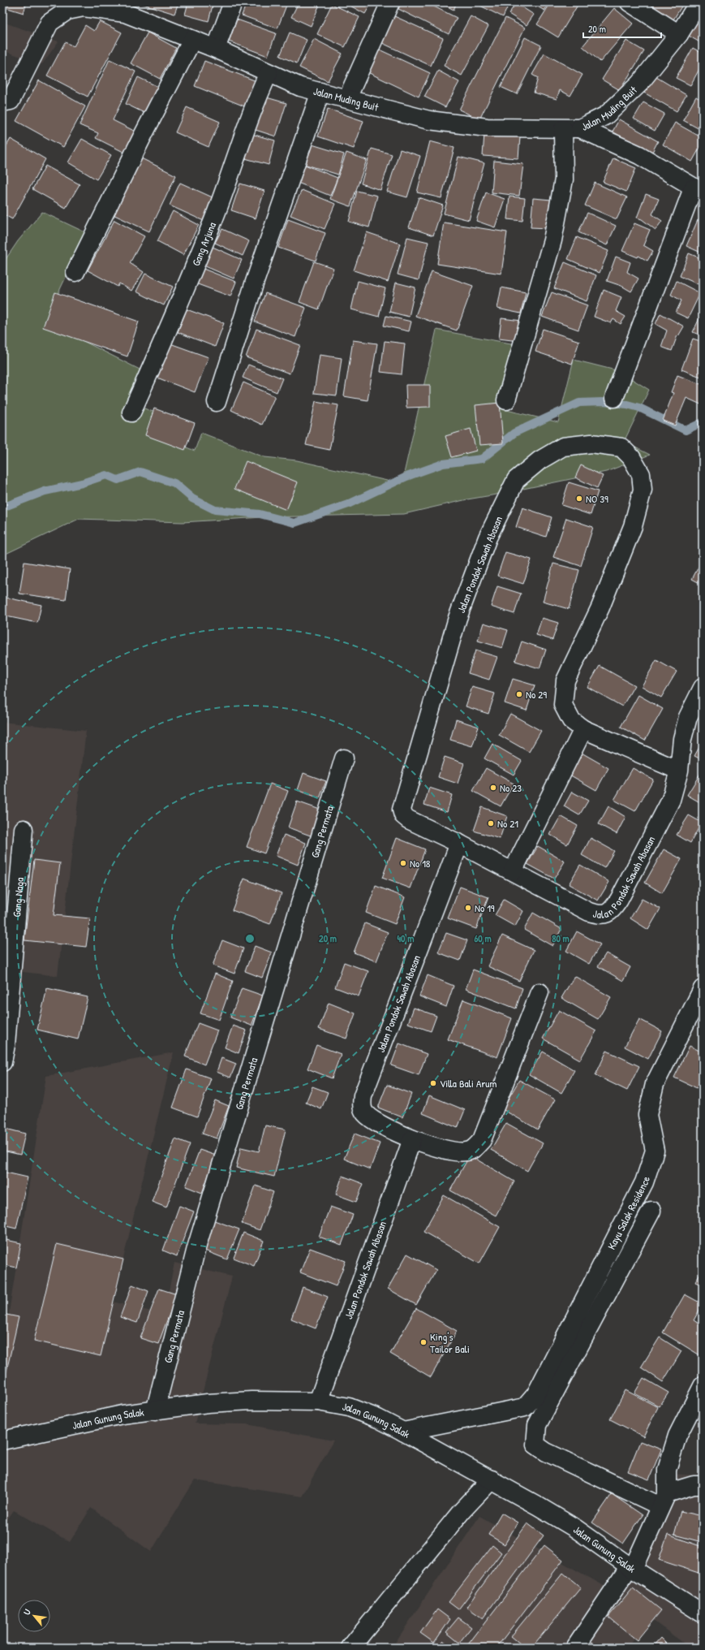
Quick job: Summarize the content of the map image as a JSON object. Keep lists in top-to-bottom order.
{
  "streets": {
    "street": [
      "Jalan Muding Buit",
      "Gang Arjuna",
      "Jalan Pondok Sawah Abasan",
      "Gang Permata",
      "Gang Naga",
      "Kayu Salak Residence",
      "Jalan Gunung Salak"
    ]
  },
  "crossings": [
    ["Jalan Muding Buit", "Gang Arjuna"],
    ["Jalan Pondok Sawah Abasan", "Jalan Gunung Salak"],
    ["Gang Permata", "Jalan Gunung Salak"],
    ["Kayu Salak Residence", "Jalan Gunung Salak"]
  ],
  "places": [
    "NO 39",
    "No 29",
    "No 23",
    "No 21",
    "No 18",
    "No 19",
    "Villa Bali Arum",
    "King's Tailor Bali"
  ],
  "scale_bar": "20 m",
  "north": "top left",
  "rings": [
    "20 m",
    "40 m",
    "60 m",
    "80 m"
  ]
}
